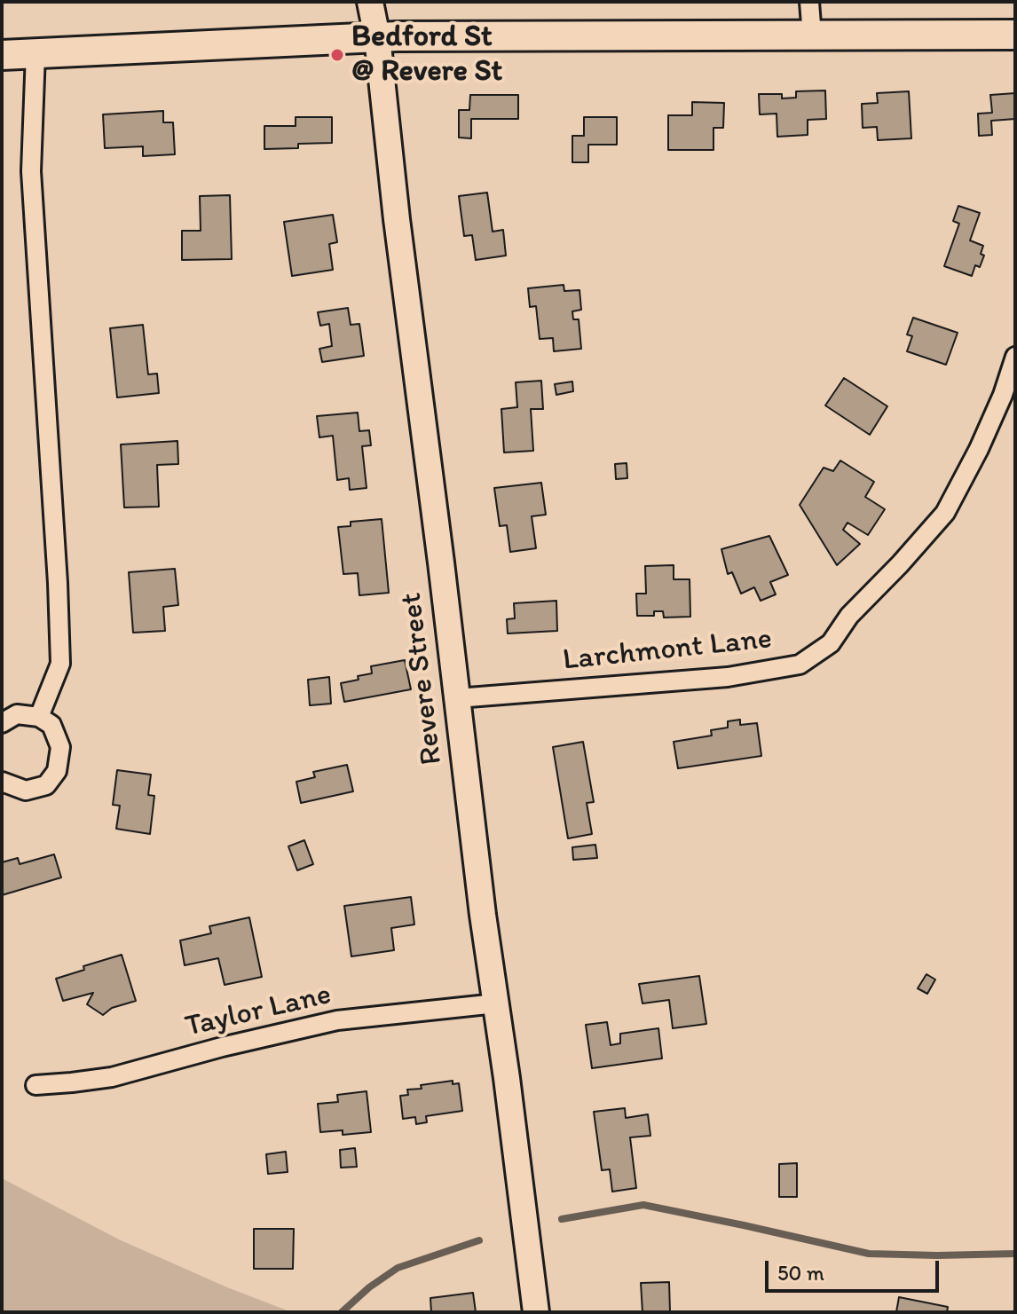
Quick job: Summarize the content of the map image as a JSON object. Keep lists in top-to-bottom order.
{
  "streets": {
    "street": ["Larchmont Lane", "Revere Street", "Taylor Lane"]
  },
  "crossings": [
    ["Larchmont Lane", "Revere Street"],
    ["Revere Street", "Taylor Lane"]
  ],
  "places": ["Bedford St @ Revere St"],
  "scale_bar": "50 m"
}
